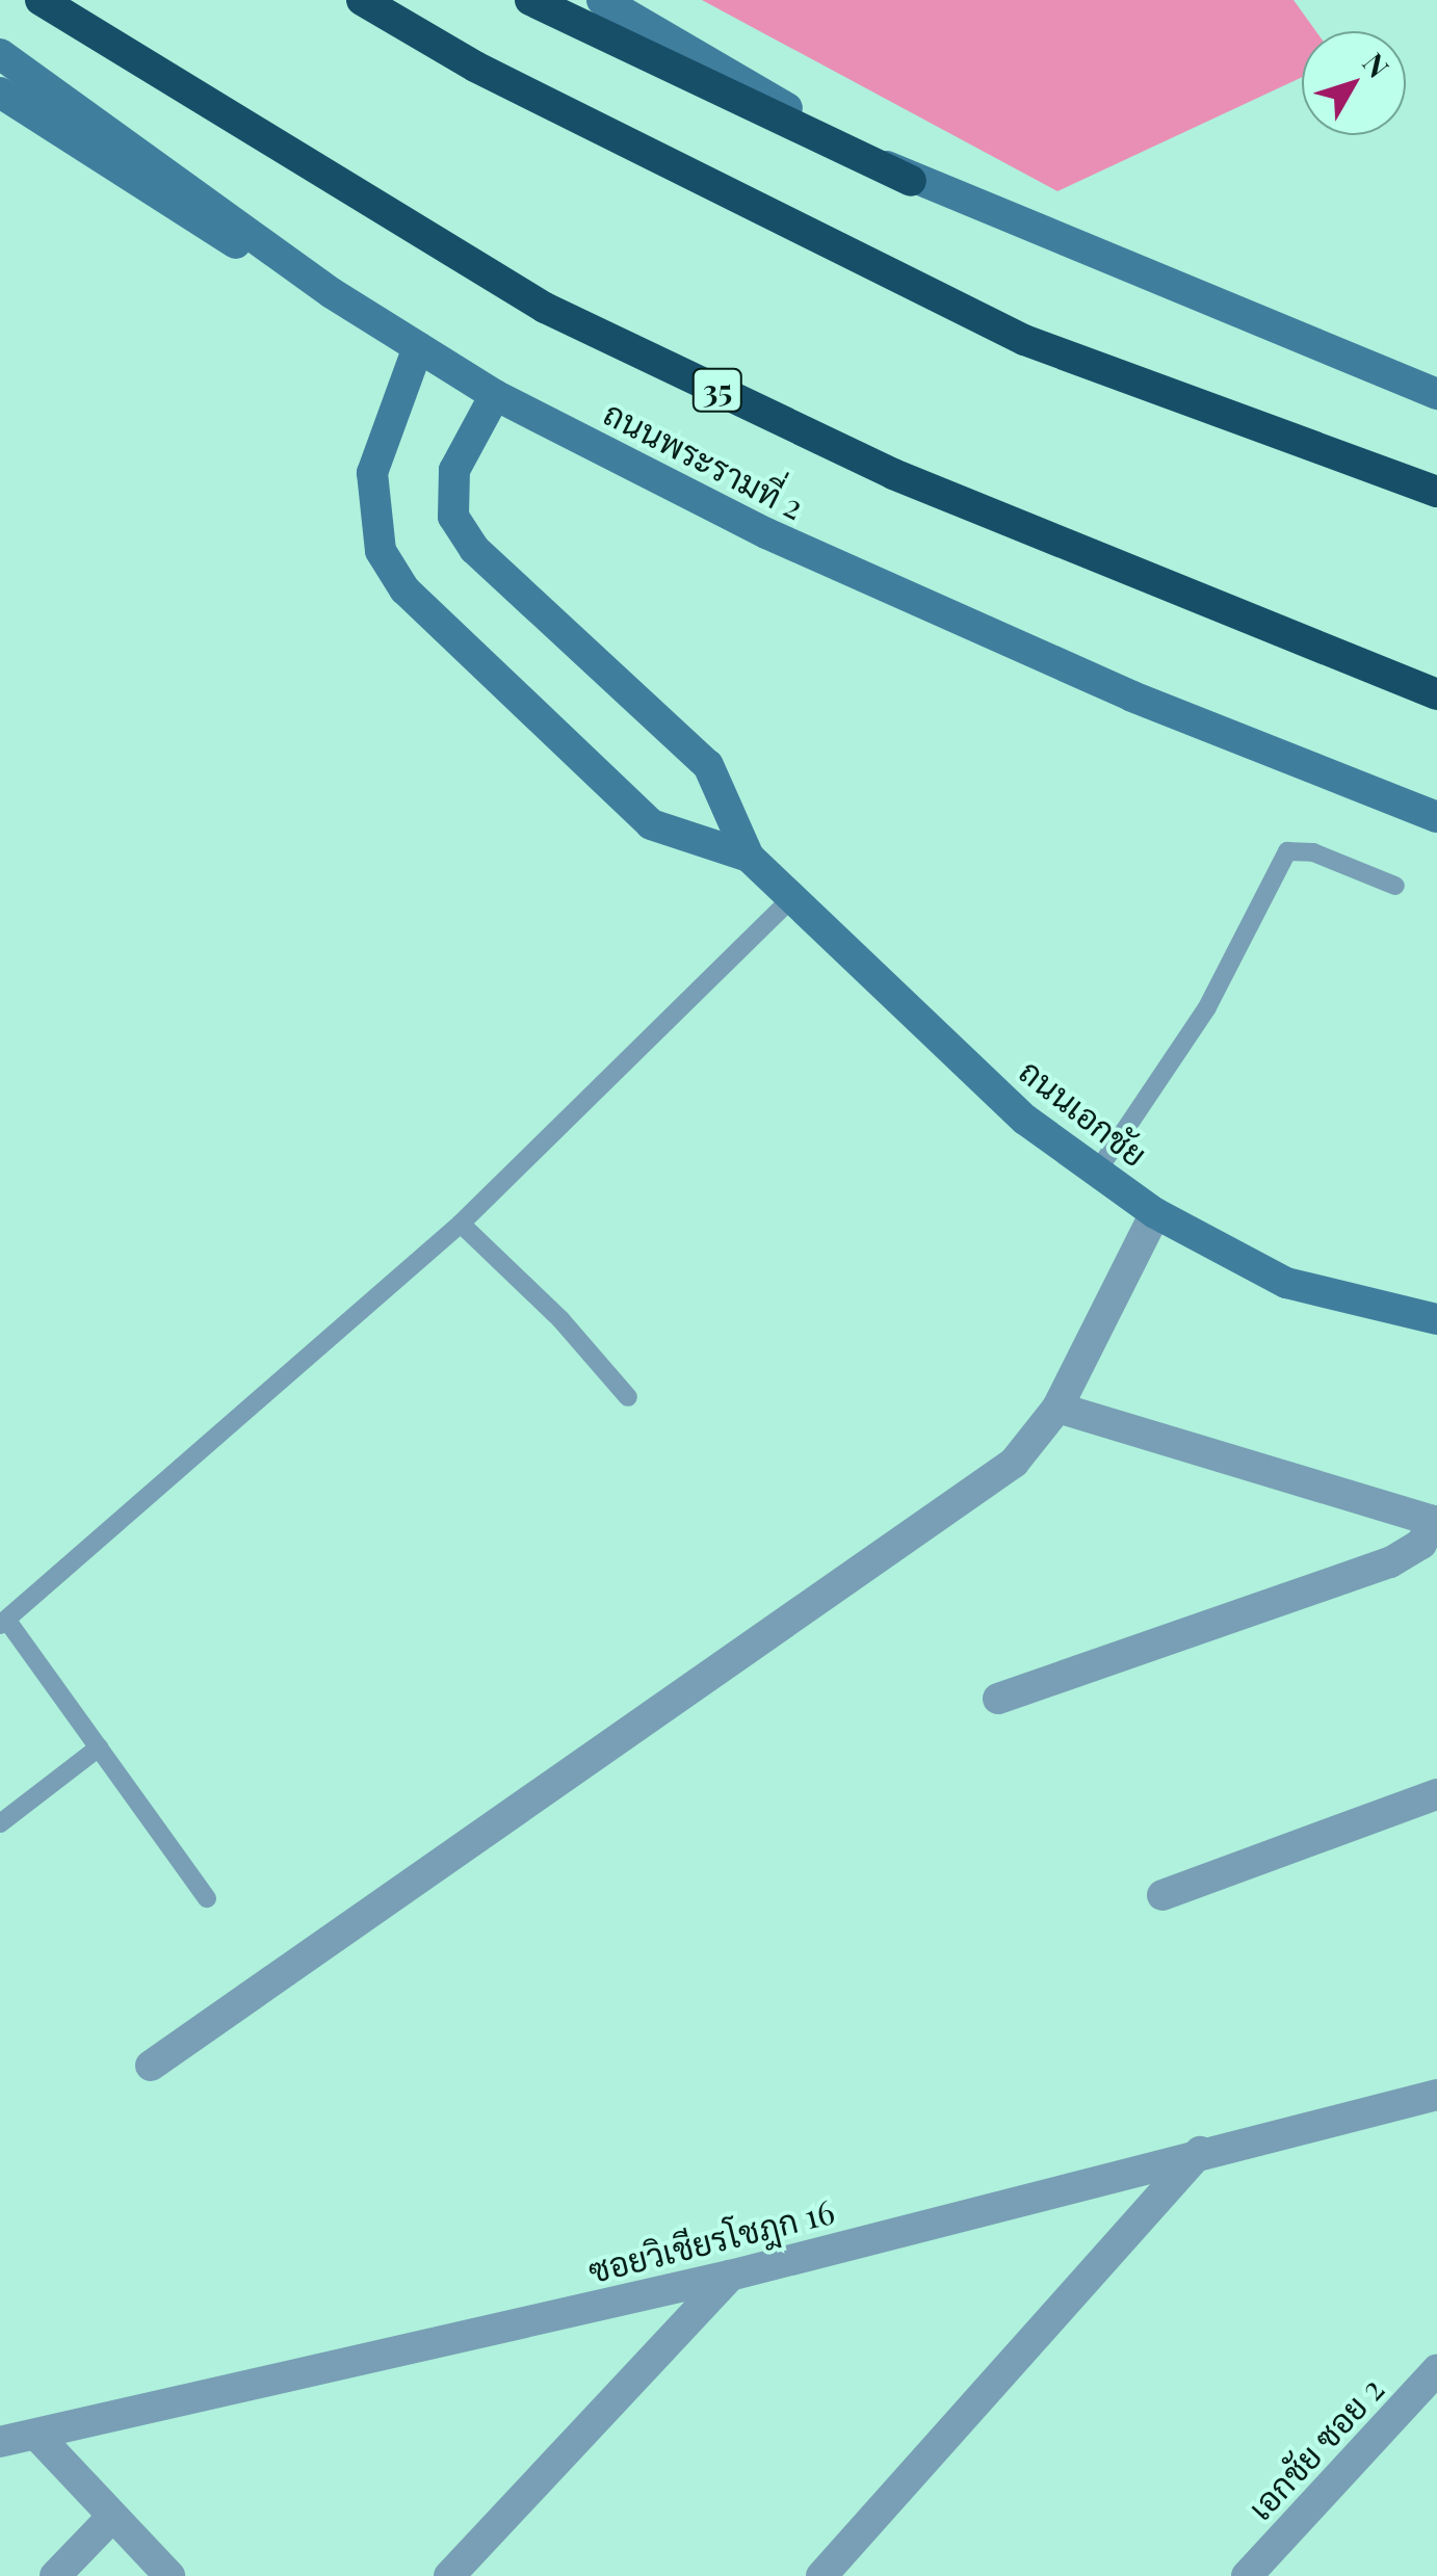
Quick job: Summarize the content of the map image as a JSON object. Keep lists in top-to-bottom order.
{
  "streets": {
    "highway": ["35", "ถนนพระรามที่ 2"],
    "main road": ["ถนนเอกชัย"],
    "street": ["ซอยวิเชียรโชฎก 16", "เอกชัย ซอย 2"]
  },
  "crossings": [
    ["ถนนพระรามที่ 2", "ถนนเอกชัย"]
  ],
  "north": "top right"
}
